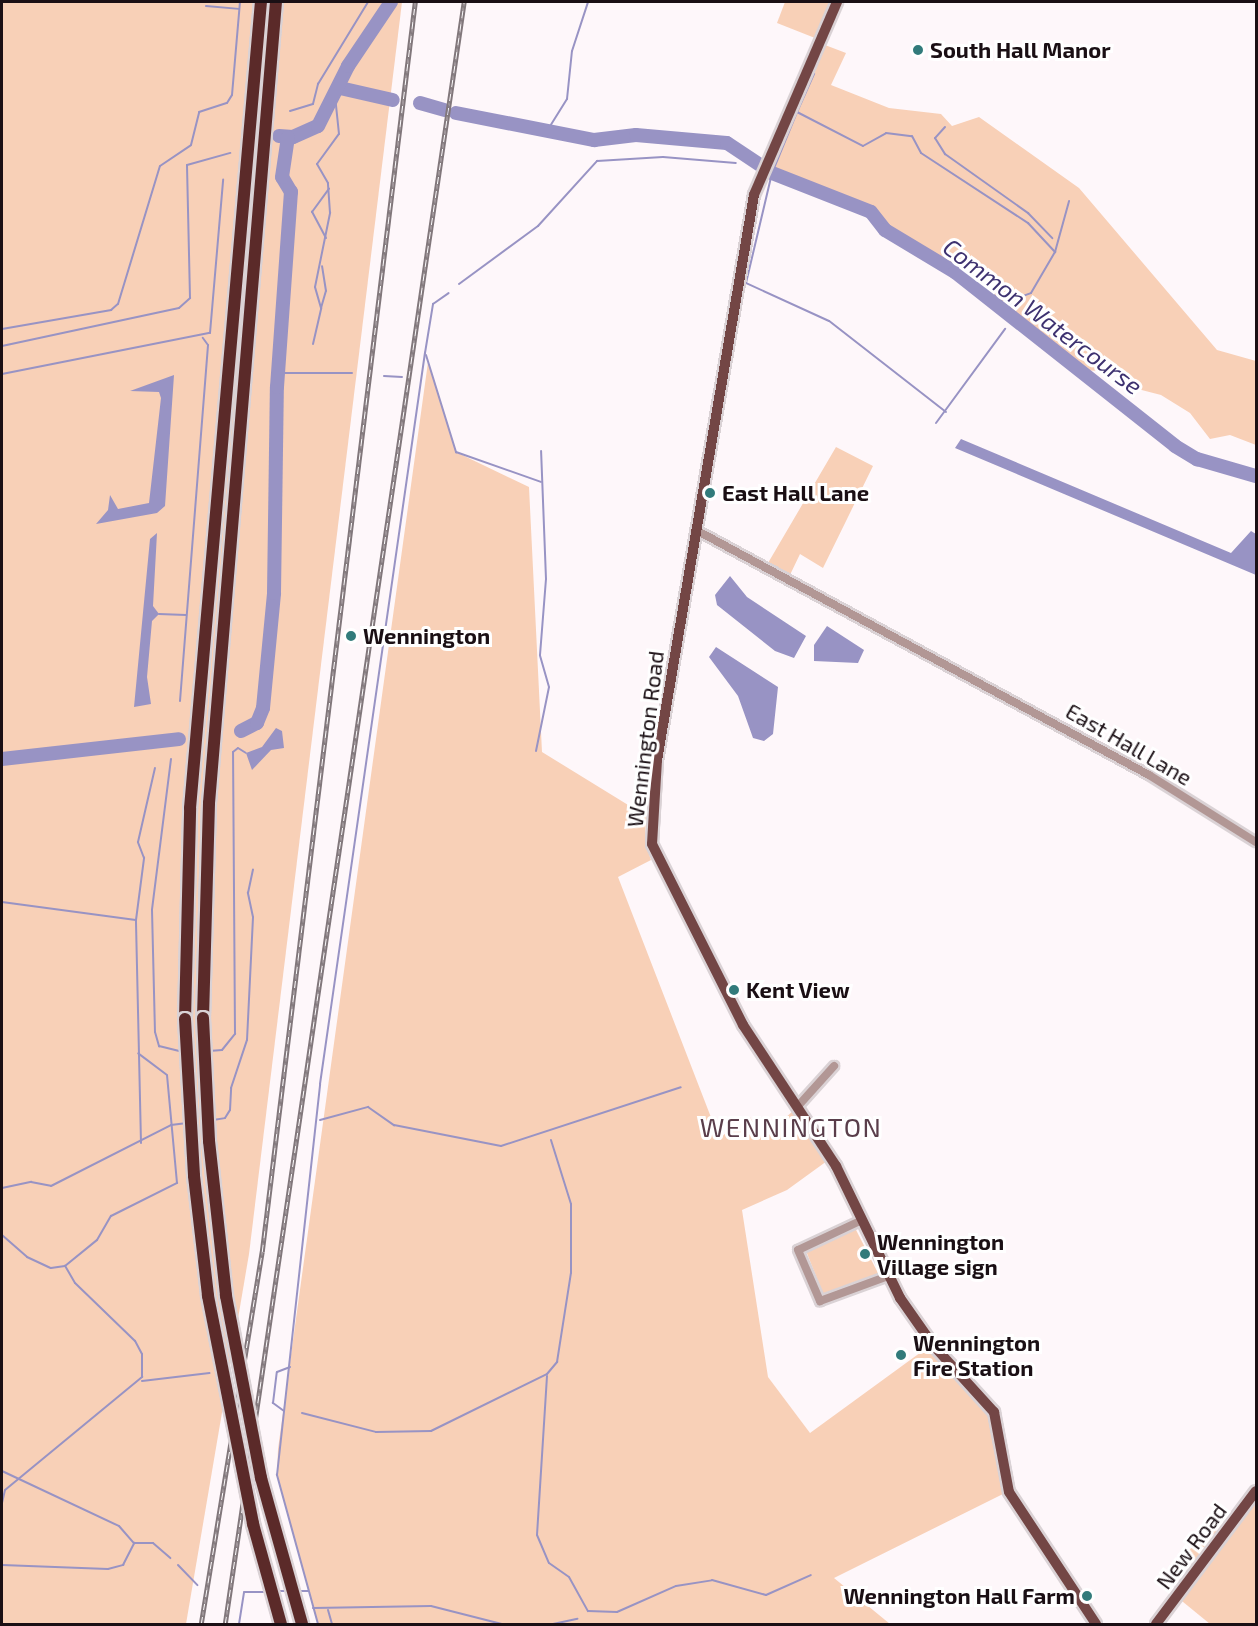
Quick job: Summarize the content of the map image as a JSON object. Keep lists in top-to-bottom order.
{
  "streets": {
    "main road": ["Wennington Road", "New Road"],
    "street": ["East Hall Lane"]
  },
  "crossings": [
    ["Wennington Road", "East Hall Lane"]
  ],
  "districts": ["WENNINGTON"],
  "water": ["Common Watercourse"],
  "places": [
    "South Hall Manor",
    "East Hall Lane",
    "Wennington",
    "Kent View",
    "Wennington Village sign",
    "Wennington Fire Station",
    "Wennington Hall Farm"
  ]
}
